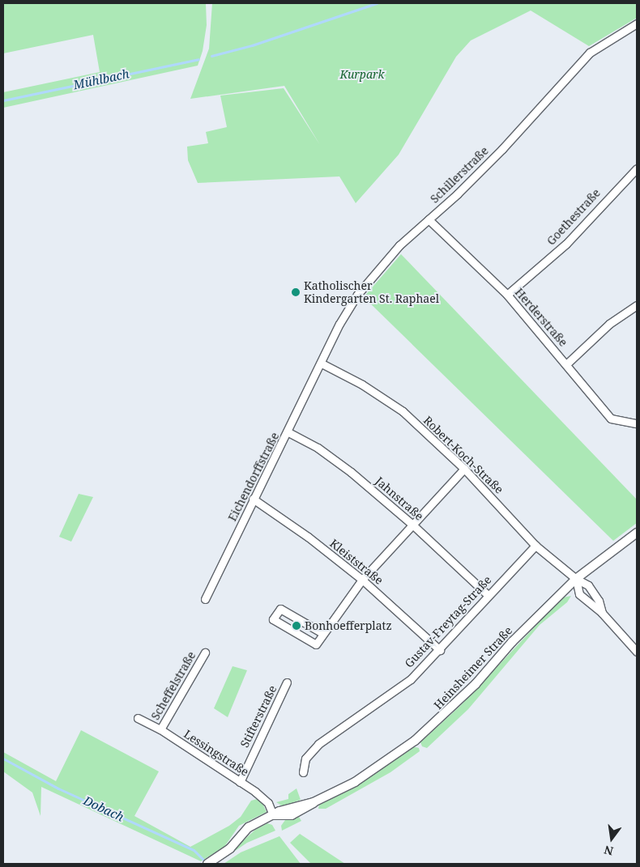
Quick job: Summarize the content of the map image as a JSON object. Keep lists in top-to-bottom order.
{
  "streets": {
    "street": [
      "Schillerstraße",
      "Goethestraße",
      "Herderstraße",
      "Robert-Koch-Straße",
      "Eichendorffstraße",
      "Jahnstraße",
      "Kleiststraße",
      "Gustav-Freytag-Straße",
      "Heinsheimer Straße",
      "Scheffelstraße",
      "Stifterstraße",
      "Lessingstraße"
    ]
  },
  "crossings": [
    ["Schillerstraße", "Herderstraße"],
    ["Schillerstraße", "Robert-Koch-Straße"],
    ["Schillerstraße", "Eichendorffstraße"],
    ["Goethestraße", "Herderstraße"],
    ["Robert-Koch-Straße", "Eichendorffstraße"],
    ["Robert-Koch-Straße", "Gustav-Freytag-Straße"],
    ["Robert-Koch-Straße", "Heinsheimer Straße"],
    ["Eichendorffstraße", "Jahnstraße"],
    ["Eichendorffstraße", "Kleiststraße"],
    ["Jahnstraße", "Gustav-Freytag-Straße"],
    ["Kleiststraße", "Gustav-Freytag-Straße"],
    ["Heinsheimer Straße", "Lessingstraße"],
    ["Scheffelstraße", "Lessingstraße"],
    ["Stifterstraße", "Lessingstraße"]
  ],
  "water": ["Mühlbach", "Dobach"],
  "parks": ["Kurpark"],
  "places": ["Katholischer Kindergarten St. Raphael", "Bonhoefferplatz"],
  "north": "bottom"
}
